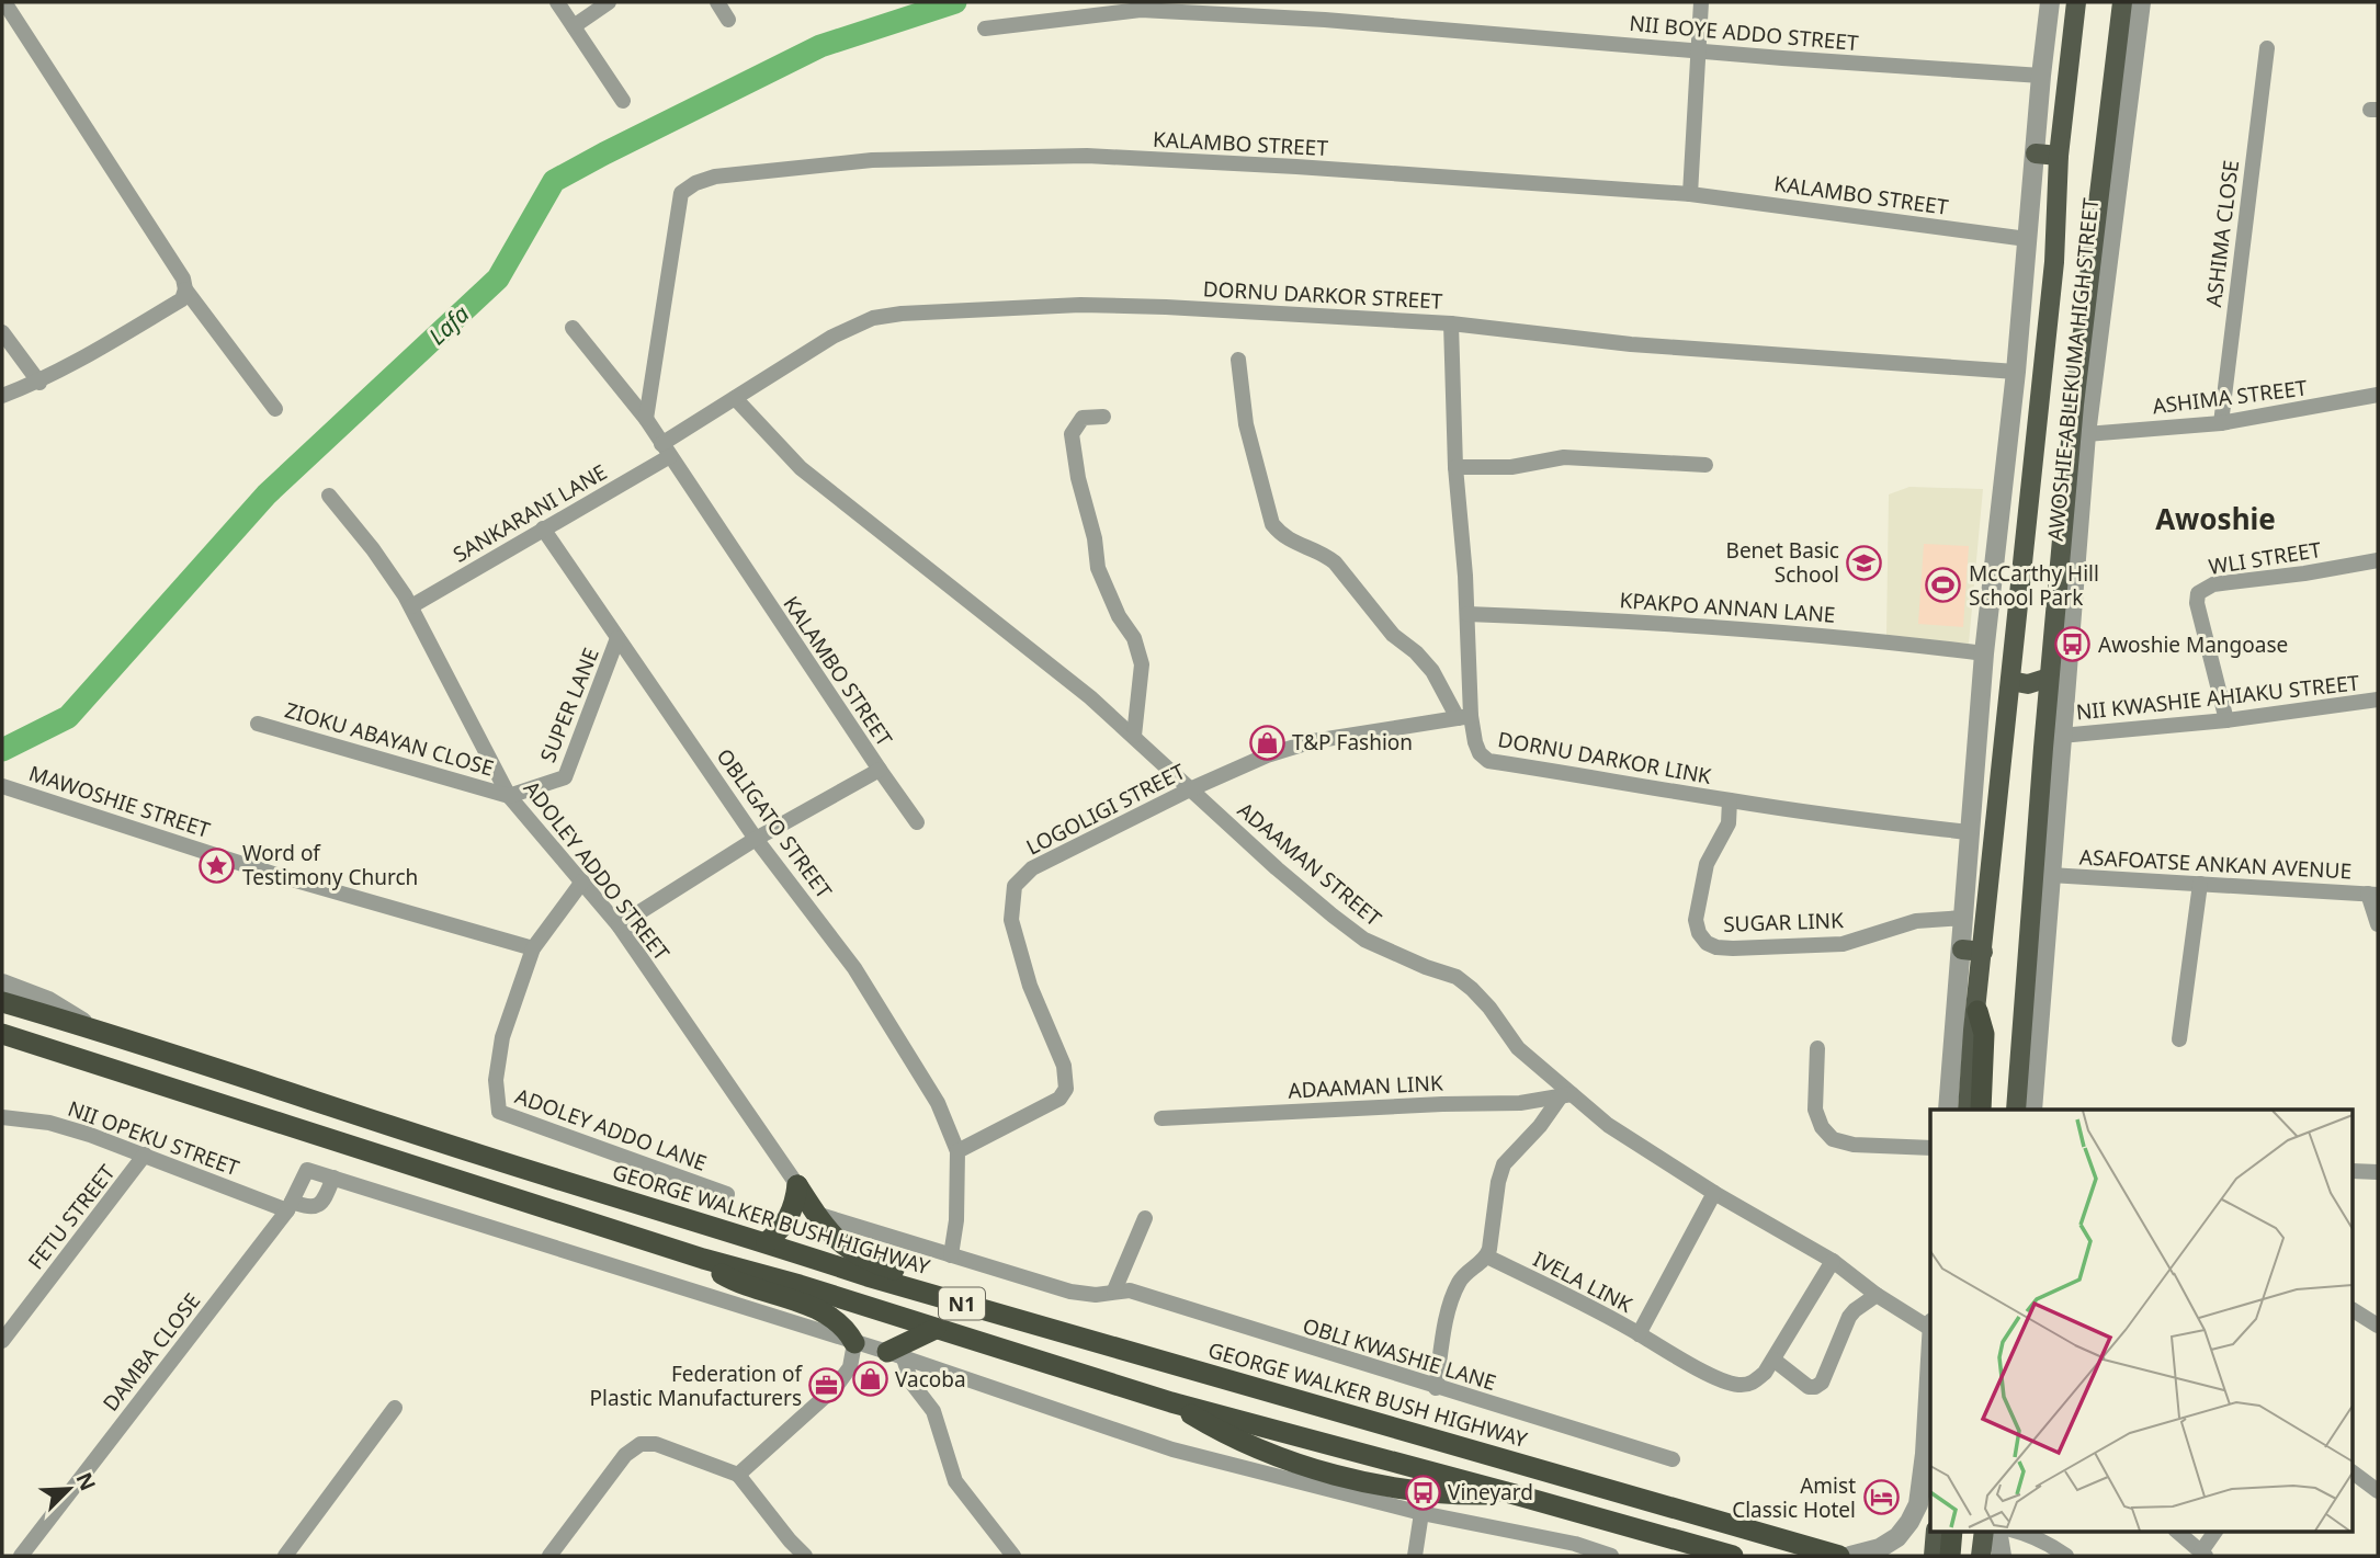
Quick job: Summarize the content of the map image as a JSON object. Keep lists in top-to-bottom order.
{
  "streets": {
    "highway": ["GEORGE WALKER BUSH HIGHWAY", "N1"],
    "main road": ["AWOSHIE-ABLEKUMA HIGH STREET"],
    "street": [
      "NII BOYE ADDO STREET",
      "KALAMBO STREET",
      "ASHIMA CLOSE",
      "DORNU DARKOR STREET",
      "ASHIMA STREET",
      "SANKARANI LANE",
      "WLI STREET",
      "KPAKPO ANNAN LANE",
      "NII KWASHIE AHIAKU STREET",
      "SUPER LANE",
      "ZIOKU ABAYAN CLOSE",
      "DORNU DARKOR LINK",
      "MAWOSHIE STREET",
      "LOGOLIGI STREET",
      "OBLIGATO STREET",
      "ADAAMAN STREET",
      "ASAFOATSE ANKAN AVENUE",
      "ADOLEY ADDO STREET",
      "SUGAR LINK",
      "ADAAMAN LINK",
      "ADOLEY ADDO LANE",
      "NII OPEKU STREET",
      "FETU STREET",
      "IVELA LINK",
      "DAMBA CLOSE",
      "OBLI KWASHIE LANE"
    ]
  },
  "crossings": [
    ["KALAMBO STREET", "DORNU DARKOR STREET"],
    ["KALAMBO STREET", "SANKARANI LANE"],
    ["KALAMBO STREET", "OBLIGATO STREET"],
    ["KALAMBO STREET", "ADOLEY ADDO STREET"],
    ["ASHIMA CLOSE", "ASHIMA STREET"],
    ["DORNU DARKOR STREET", "SANKARANI LANE"],
    ["DORNU DARKOR STREET", "DORNU DARKOR LINK"],
    ["DORNU DARKOR STREET", "ADAAMAN STREET"],
    ["AWOSHIE-ABLEKUMA HIGH STREET", "ASHIMA STREET"],
    ["AWOSHIE-ABLEKUMA HIGH STREET", "NII KWASHIE AHIAKU STREET"],
    ["AWOSHIE-ABLEKUMA HIGH STREET", "ASAFOATSE ANKAN AVENUE"],
    ["SANKARANI LANE", "OBLIGATO STREET"],
    ["SANKARANI LANE", "ADOLEY ADDO STREET"],
    ["WLI STREET", "NII KWASHIE AHIAKU STREET"],
    ["KPAKPO ANNAN LANE", "DORNU DARKOR LINK"],
    ["SUPER LANE", "ZIOKU ABAYAN CLOSE"],
    ["SUPER LANE", "OBLIGATO STREET"],
    ["SUPER LANE", "ADOLEY ADDO STREET"],
    ["ZIOKU ABAYAN CLOSE", "ADOLEY ADDO STREET"],
    ["DORNU DARKOR LINK", "LOGOLIGI STREET"],
    ["DORNU DARKOR LINK", "SUGAR LINK"],
    ["MAWOSHIE STREET", "ADOLEY ADDO LANE"],
    ["LOGOLIGI STREET", "OBLIGATO STREET"],
    ["LOGOLIGI STREET", "ADAAMAN STREET"],
    ["ADAAMAN STREET", "ADAAMAN LINK"],
    ["ADAAMAN STREET", "IVELA LINK"],
    ["ADOLEY ADDO STREET", "ADOLEY ADDO LANE"],
    ["NII OPEKU STREET", "FETU STREET"],
    ["NII OPEKU STREET", "DAMBA CLOSE"]
  ],
  "districts": ["Awoshie"],
  "water": ["Lafa"],
  "places": {
    "school or university": ["Benet Basic School"],
    "sports": ["McCarthy Hill School Park"],
    "bus stop": ["Awoshie Mangoase", "Vineyard"],
    "shop": ["T&P Fashion", "Vacoba"],
    "place": ["Word of Testimony Church"],
    "office": ["Federation of Plastic Manufacturers"],
    "hotel": ["Amist Classic Hotel"]
  },
  "north": "top right"
}
